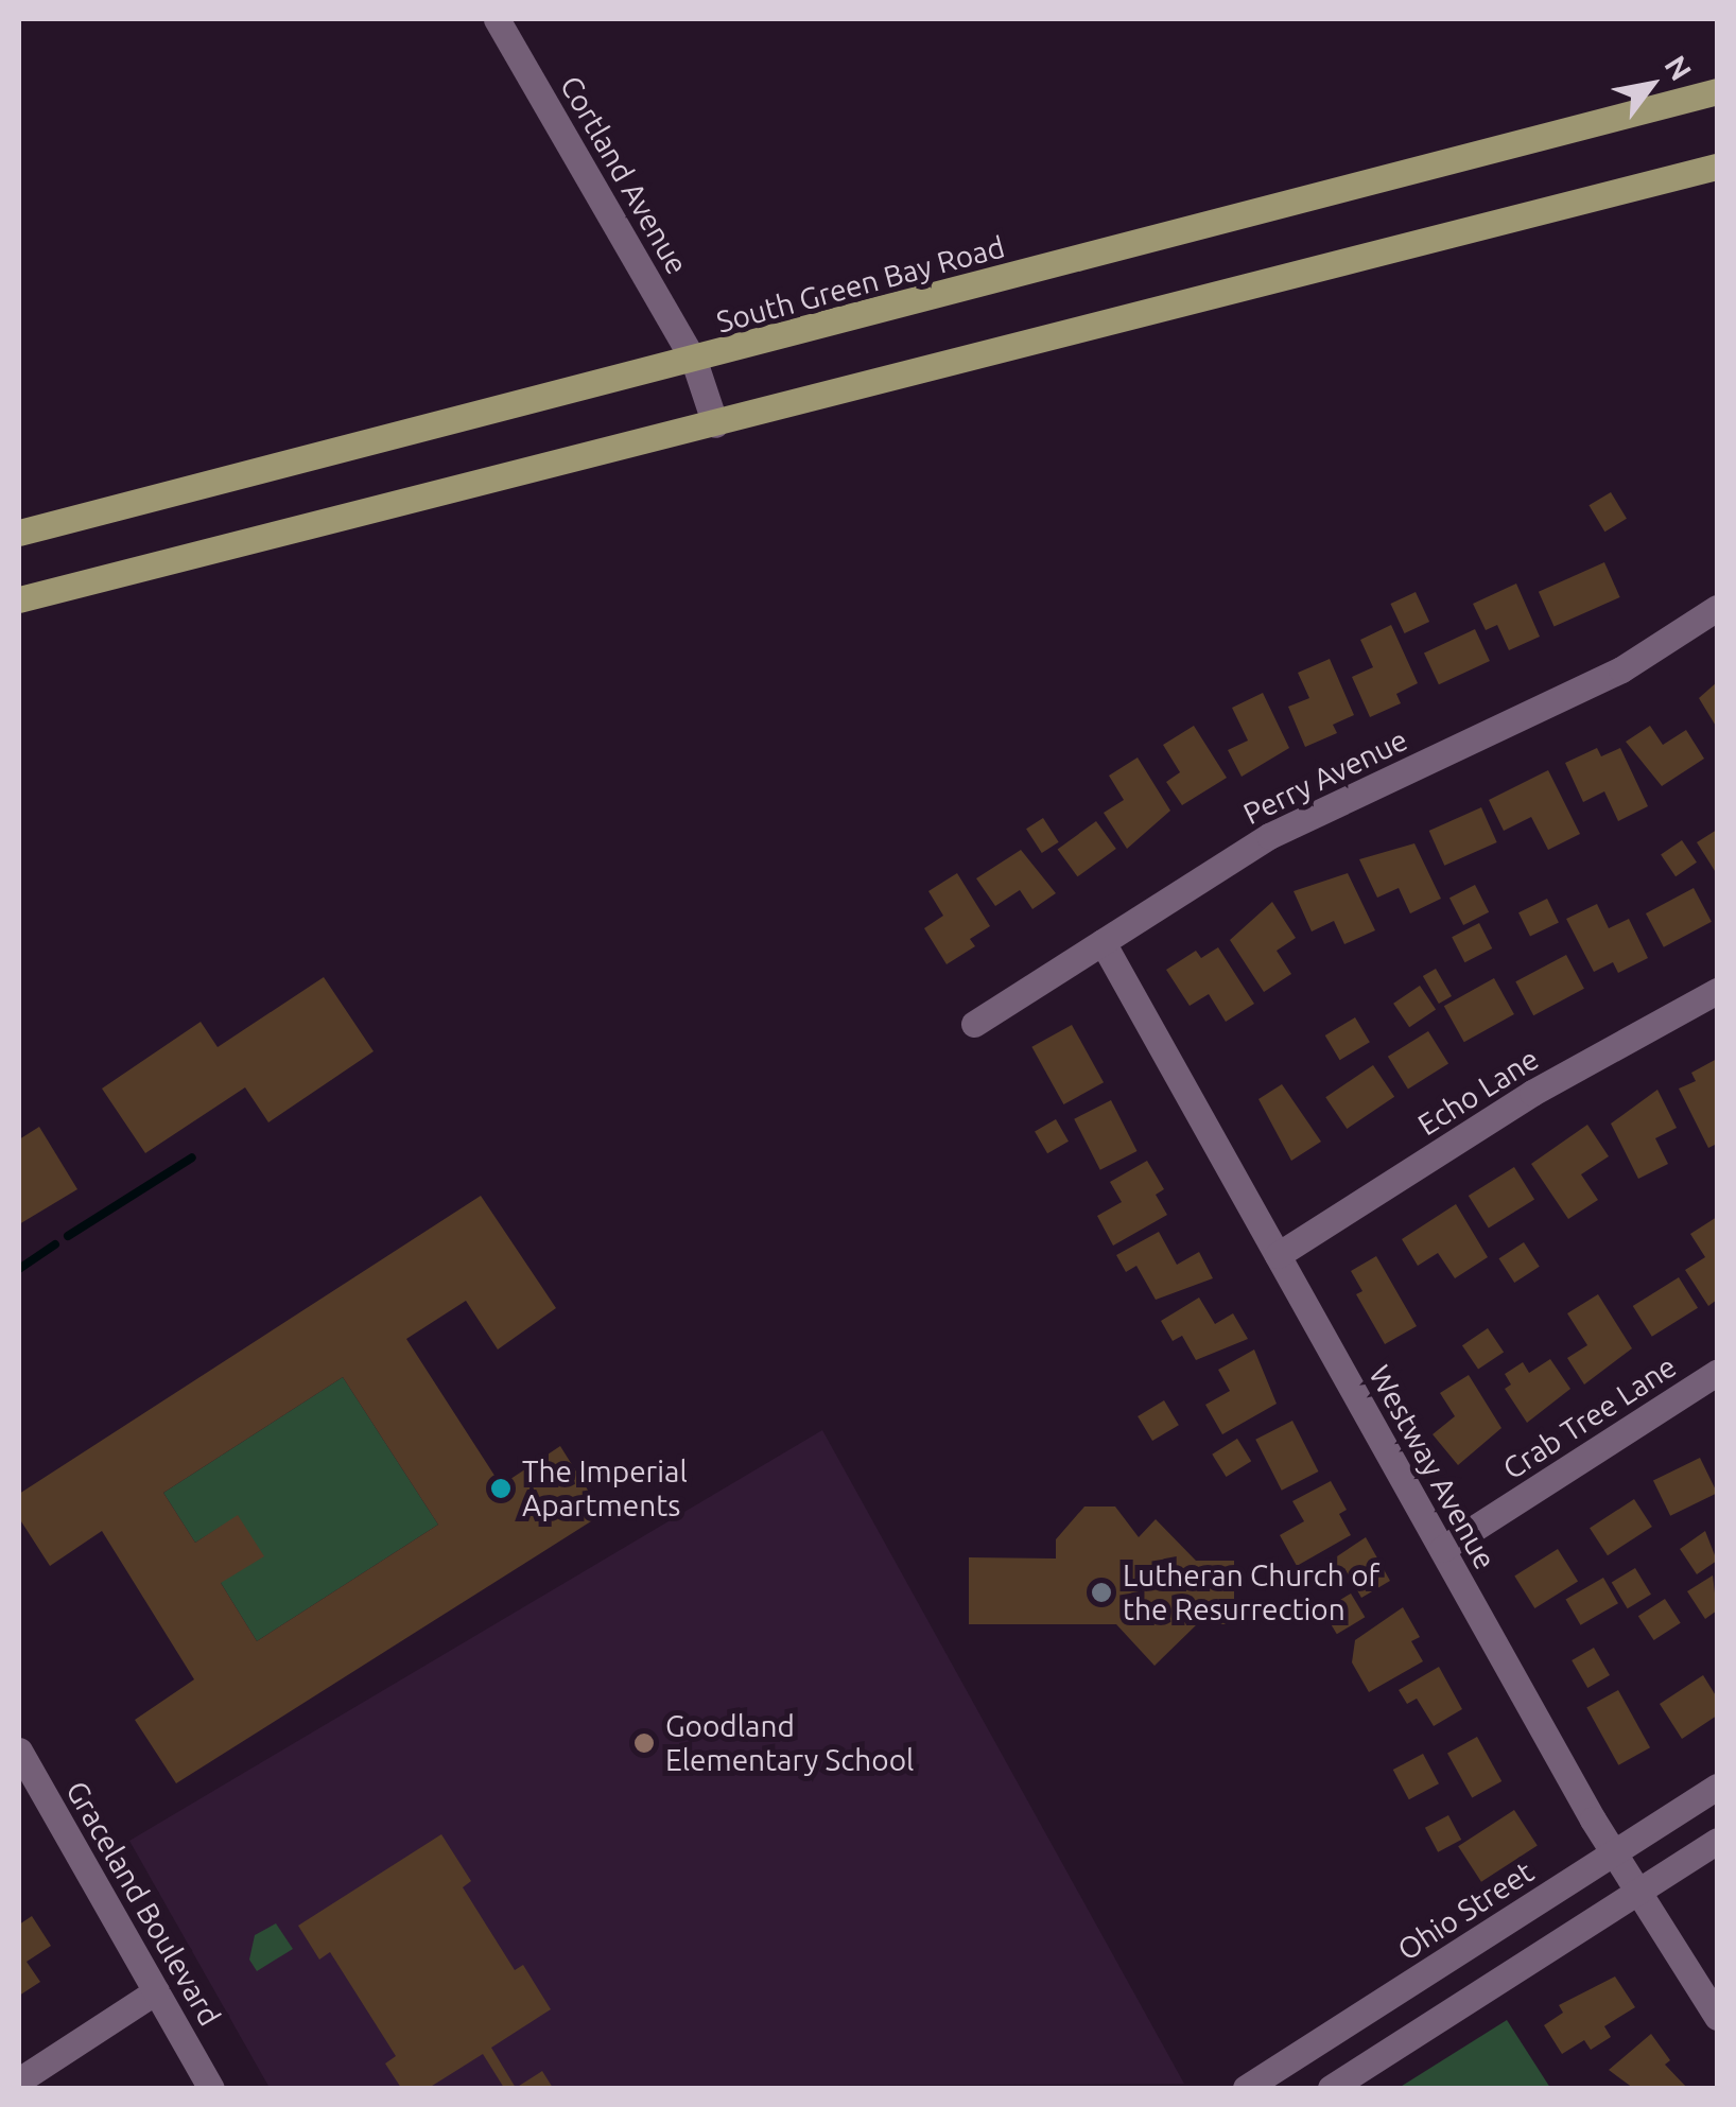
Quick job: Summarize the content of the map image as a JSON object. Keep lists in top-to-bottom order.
{
  "streets": {
    "main road": ["South Green Bay Road"],
    "street": [
      "Cortland Avenue",
      "Perry Avenue",
      "Echo Lane",
      "Crab Tree Lane",
      "Westway Avenue",
      "Graceland Boulevard",
      "Ohio Street"
    ]
  },
  "crossings": [
    ["Cortland Avenue", "South Green Bay Road"],
    ["Perry Avenue", "Westway Avenue"],
    ["Echo Lane", "Westway Avenue"],
    ["Crab Tree Lane", "Westway Avenue"],
    ["Westway Avenue", "Ohio Street"]
  ],
  "places": ["The Imperial Apartments", "Lutheran Church of the Resurrection", "Goodland Elementary School"],
  "north": "top right"
}
